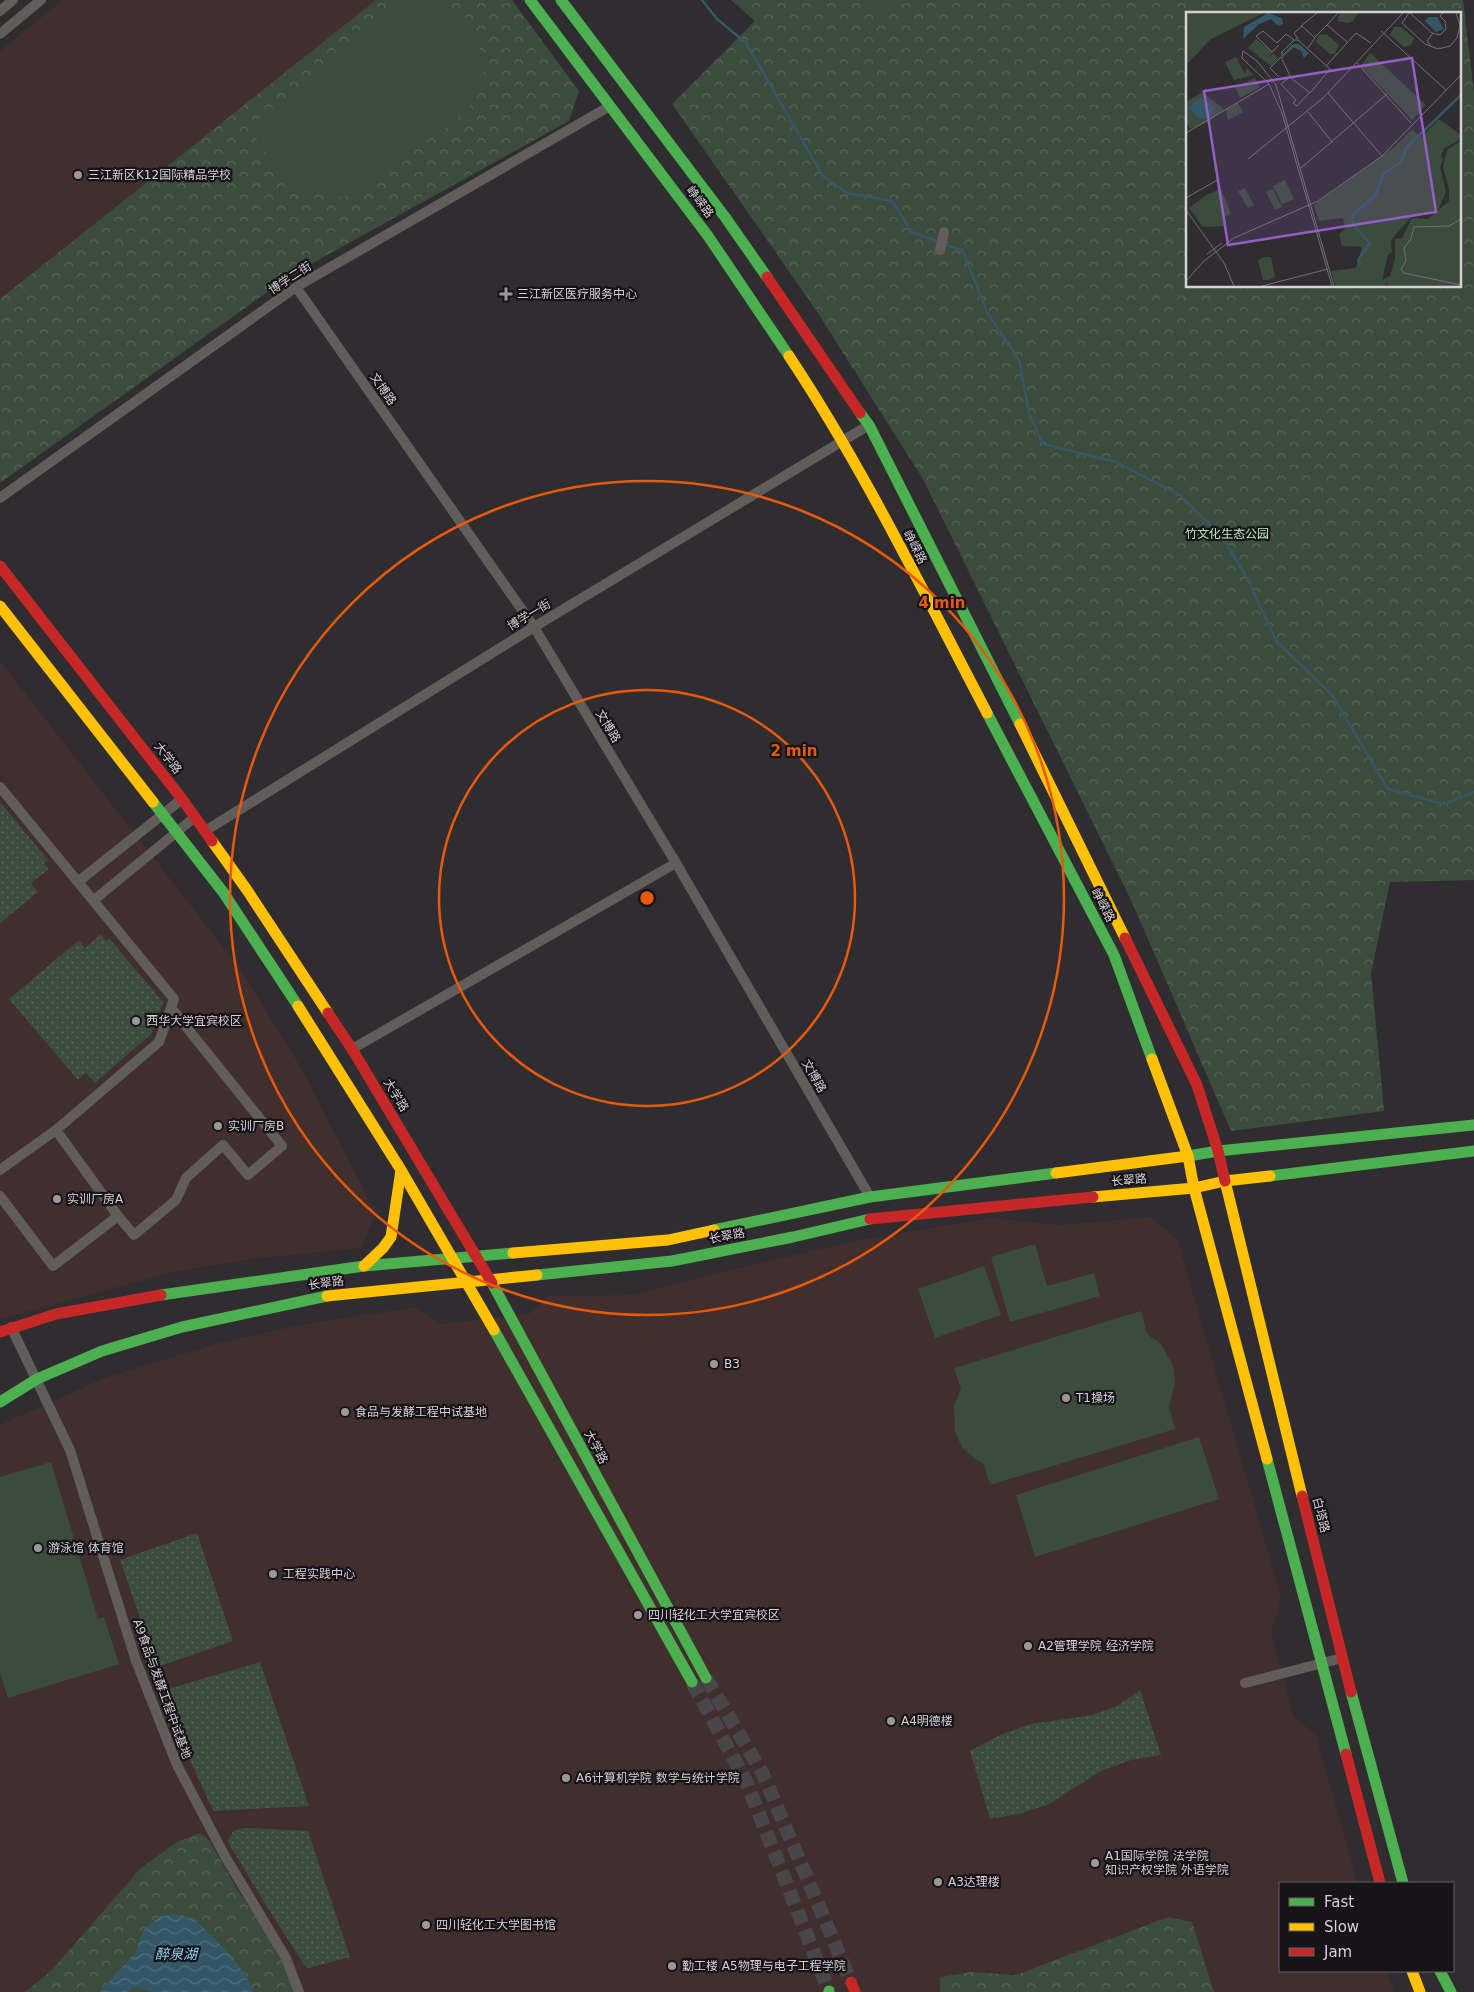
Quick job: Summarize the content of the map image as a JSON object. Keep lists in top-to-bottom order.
{
  "streets": {
    "main road": [
      "峥嵘路",
      "大学路",
      "长翠路",
      "白塔路"
    ],
    "street": [
      "博学二街",
      "文博路",
      "博学一街",
      "A9食品与发酵工程中试基地"
    ]
  },
  "crossings": [
    ["峥嵘路", "博学二街"],
    ["峥嵘路", "博学一街"],
    ["峥嵘路", "长翠路"],
    ["峥嵘路", "白塔路"],
    ["博学二街", "文博路"],
    ["文博路", "博学一街"],
    ["文博路", "长翠路"],
    ["博学一街", "大学路"],
    ["大学路", "长翠路"],
    ["长翠路", "白塔路"],
    ["长翠路", "A9食品与发酵工程中试基地"]
  ],
  "water": ["醉泉湖"],
  "parks": ["竹文化生态公园"],
  "places": {
    "other": [
      "三江新区K12国际精品学校",
      "西华大学宜宾校区",
      "实训厂房B",
      "实训厂房A",
      "B3",
      "T1操场",
      "食品与发酵工程中试基地",
      "游泳馆 体育馆",
      "工程实践中心",
      "四川轻化工大学宜宾校区",
      "A2管理学院 经济学院",
      "A4明德楼",
      "A6计算机学院 数学与统计学院",
      "A1国际学院 法学院 知识产权学院 外语学院",
      "A3达理楼",
      "四川轻化工大学图书馆",
      "勤工楼 A5物理与电子工程学院"
    ],
    "health": ["三江新区医疗服务中心"]
  },
  "legend": ["Fast", "Slow", "Jam"],
  "rings": ["4 min", "2 min"]
}
